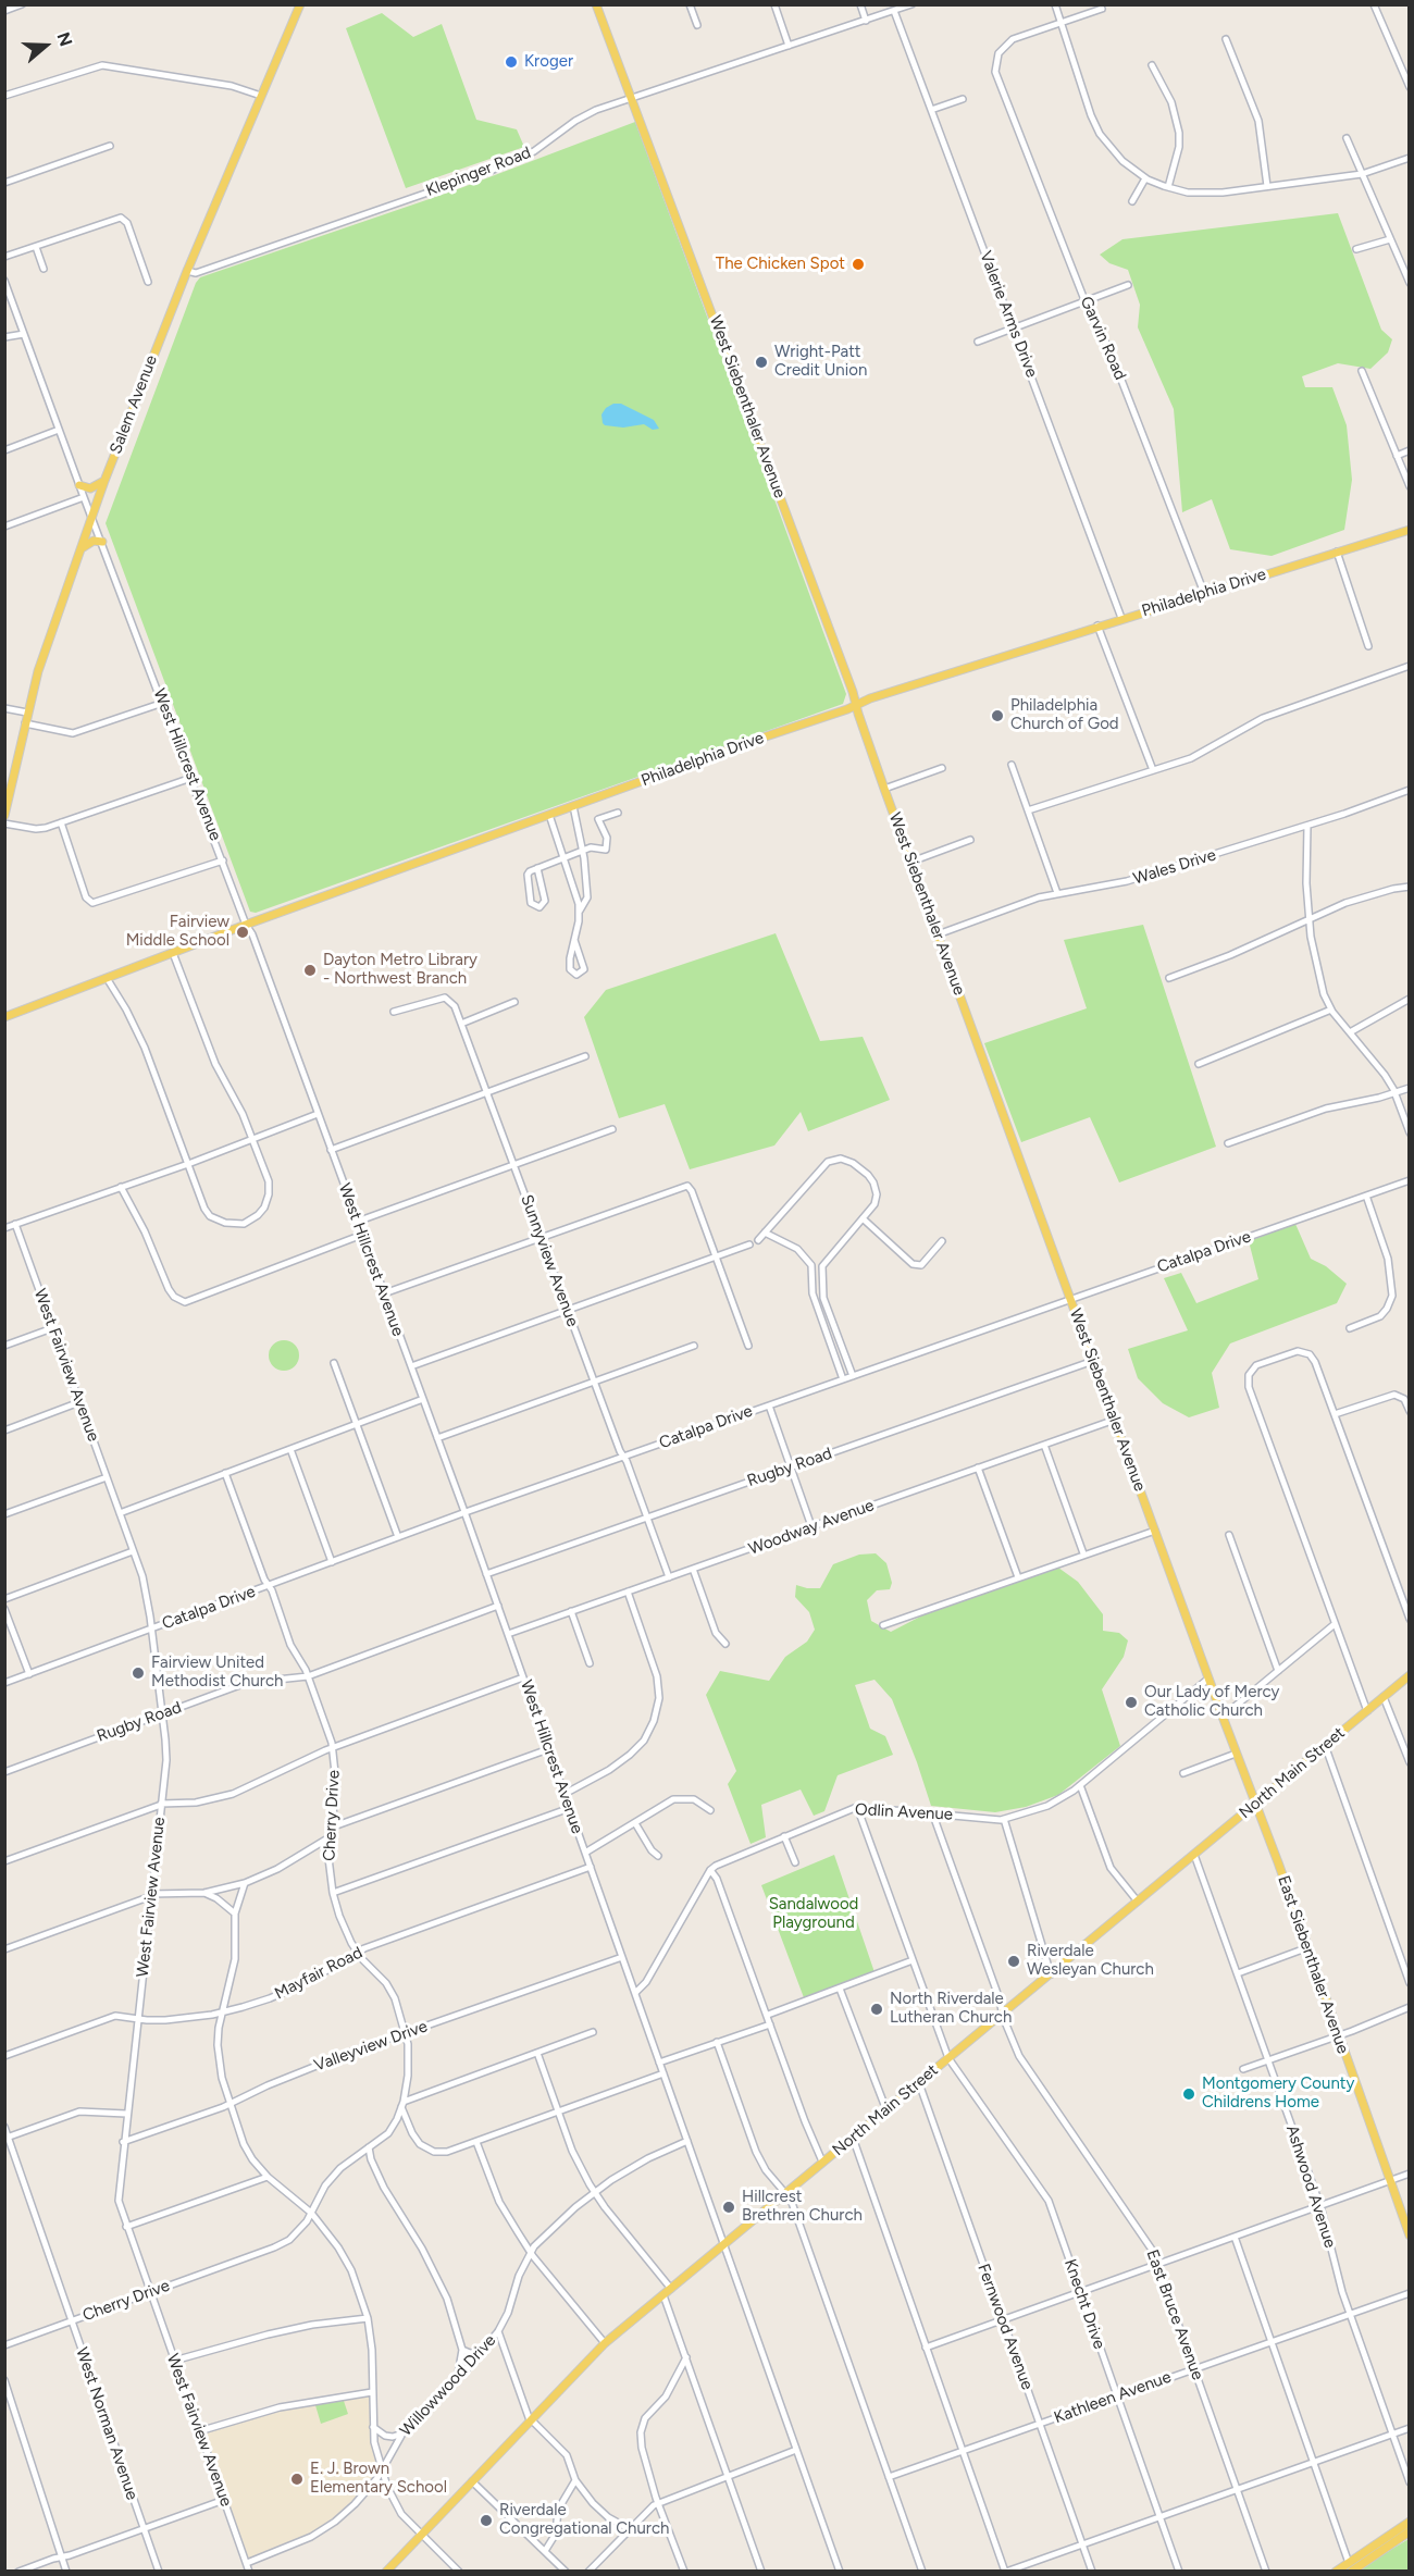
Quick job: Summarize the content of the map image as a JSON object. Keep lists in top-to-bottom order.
{
  "streets": {
    "main road": [
      "Salem Avenue",
      "West Siebenthaler Avenue",
      "Philadelphia Drive",
      "North Main Street",
      "East Siebenthaler Avenue"
    ],
    "street": [
      "Klepinger Road",
      "Valerie Arms Drive",
      "Garvin Road",
      "West Hillcrest Avenue",
      "Wales Drive",
      "Catalpa Drive",
      "Sunnyview Avenue",
      "West Fairview Avenue",
      "Rugby Road",
      "Woodway Avenue",
      "Odlin Avenue",
      "Cherry Drive",
      "Mayfair Road",
      "Valleyview Drive",
      "Ashwood Avenue",
      "Knecht Drive",
      "East Bruce Avenue",
      "Fernwood Avenue",
      "Willowwood Drive",
      "Kathleen Avenue",
      "West Norman Avenue"
    ]
  },
  "crossings": [
    ["Klepinger Road", "Valerie Arms Drive"],
    ["Klepinger Road", "Salem Avenue"],
    ["Klepinger Road", "West Siebenthaler Avenue"],
    ["Valerie Arms Drive", "Philadelphia Drive"],
    ["Garvin Road", "Philadelphia Drive"],
    ["Salem Avenue", "West Hillcrest Avenue"],
    ["West Siebenthaler Avenue", "Philadelphia Drive"],
    ["West Siebenthaler Avenue", "Wales Drive"],
    ["West Siebenthaler Avenue", "Catalpa Drive"],
    ["West Siebenthaler Avenue", "Rugby Road"],
    ["West Siebenthaler Avenue", "Woodway Avenue"],
    ["West Siebenthaler Avenue", "North Main Street"],
    ["West Siebenthaler Avenue", "Odlin Avenue"],
    ["West Siebenthaler Avenue", "East Siebenthaler Avenue"],
    ["Philadelphia Drive", "West Hillcrest Avenue"],
    ["West Hillcrest Avenue", "Catalpa Drive"],
    ["West Hillcrest Avenue", "Rugby Road"],
    ["West Hillcrest Avenue", "Woodway Avenue"],
    ["West Hillcrest Avenue", "North Main Street"],
    ["West Hillcrest Avenue", "Mayfair Road"],
    ["West Hillcrest Avenue", "Valleyview Drive"],
    ["West Hillcrest Avenue", "Willowwood Drive"],
    ["Catalpa Drive", "Sunnyview Avenue"],
    ["Catalpa Drive", "West Fairview Avenue"],
    ["Catalpa Drive", "Cherry Drive"],
    ["Sunnyview Avenue", "Rugby Road"],
    ["Sunnyview Avenue", "Woodway Avenue"],
    ["West Fairview Avenue", "Rugby Road"],
    ["West Fairview Avenue", "Cherry Drive"],
    ["West Fairview Avenue", "Mayfair Road"],
    ["West Fairview Avenue", "Valleyview Drive"],
    ["West Fairview Avenue", "Willowwood Drive"],
    ["Rugby Road", "Cherry Drive"],
    ["North Main Street", "East Siebenthaler Avenue"],
    ["North Main Street", "Ashwood Avenue"],
    ["North Main Street", "Knecht Drive"],
    ["North Main Street", "East Bruce Avenue"],
    ["North Main Street", "Fernwood Avenue"],
    ["Odlin Avenue", "Knecht Drive"],
    ["Odlin Avenue", "East Bruce Avenue"],
    ["Cherry Drive", "Mayfair Road"],
    ["Cherry Drive", "Valleyview Drive"],
    ["Cherry Drive", "West Norman Avenue"],
    ["Ashwood Avenue", "Kathleen Avenue"],
    ["Knecht Drive", "Kathleen Avenue"],
    ["East Bruce Avenue", "Kathleen Avenue"],
    ["Fernwood Avenue", "Kathleen Avenue"]
  ],
  "parks": ["Sandalwood Playground"],
  "places": [
    "Kroger",
    "The Chicken Spot",
    "Wright-Patt Credit Union",
    "Philadelphia Church of God",
    "Fairview Middle School",
    "Dayton Metro Library - Northwest Branch",
    "Fairview United Methodist Church",
    "Our Lady of Mercy Catholic Church",
    "Riverdale Wesleyan Church",
    "North Riverdale Lutheran Church",
    "Montgomery County Childrens Home",
    "Hillcrest Brethren Church",
    "E. J. Brown Elementary School",
    "Riverdale Congregational Church"
  ],
  "north": "right"
}
